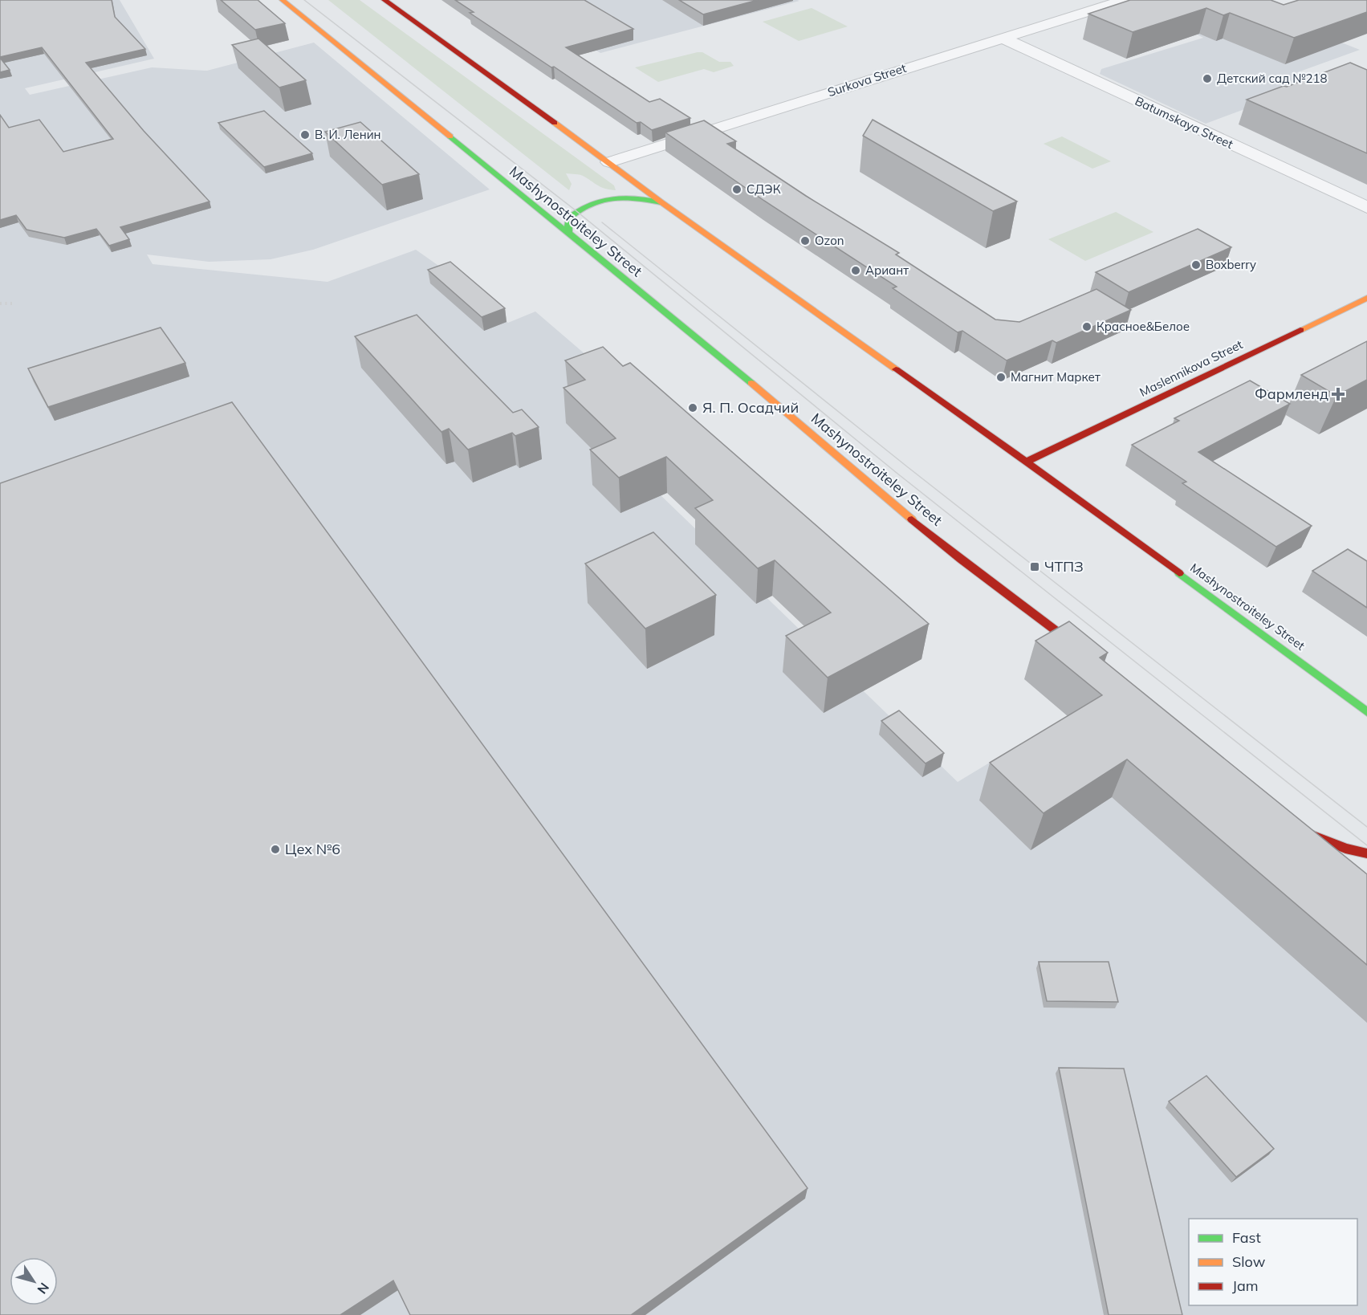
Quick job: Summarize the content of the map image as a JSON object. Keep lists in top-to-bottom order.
{
  "streets": {
    "main road": ["Mashynostroiteley Street", "Maslennikova Street"],
    "street": ["Surkova Street", "Batumskaya Street"]
  },
  "crossings": [
    ["Surkova Street", "Batumskaya Street"],
    ["Surkova Street", "Mashynostroiteley Street"],
    ["Mashynostroiteley Street", "Maslennikova Street"]
  ],
  "places": {
    "other": [
      "Детский сад №218",
      "В. И. Ленин",
      "СДЭК",
      "Ozon",
      "Boxberry",
      "Ариант",
      "Красное&Белое",
      "Магнит Маркет",
      "Я. П. Осадчий",
      "Цех №6"
    ],
    "health": ["Фармленд"],
    "transit": ["ЧТПЗ"]
  },
  "legend": ["Fast", "Slow", "Jam"],
  "north": "bottom right"
}
